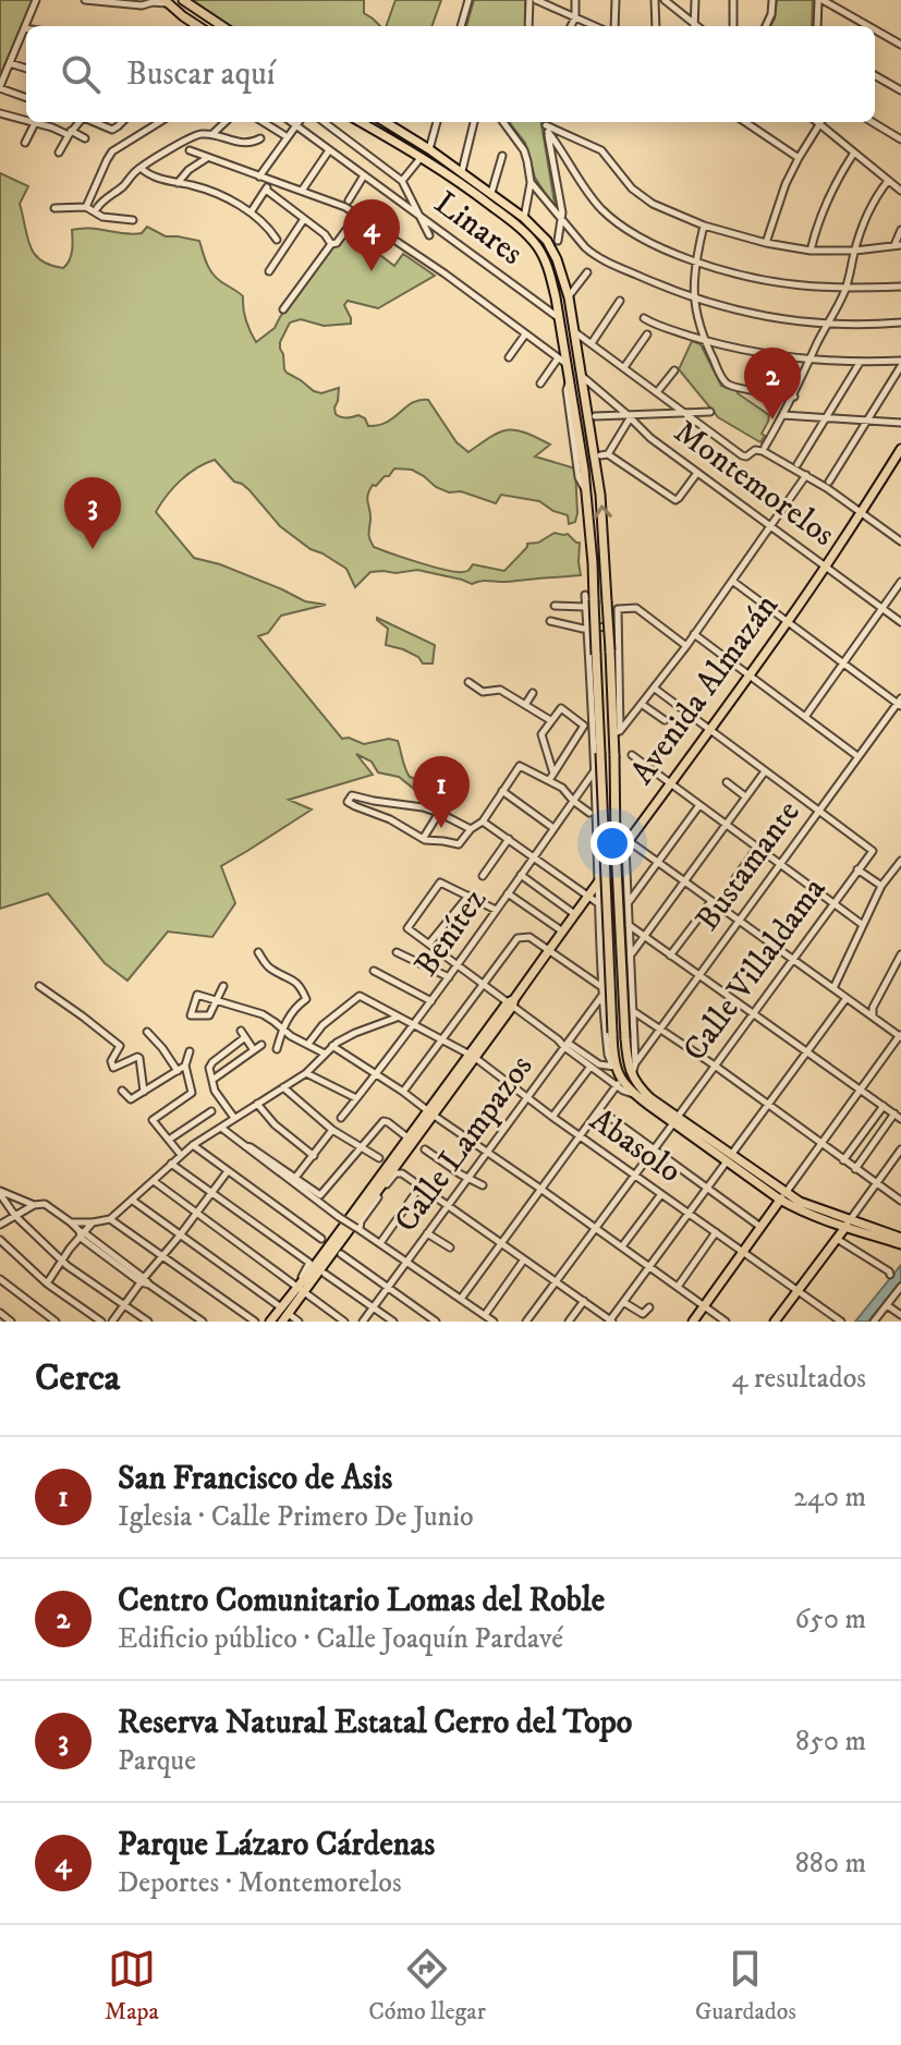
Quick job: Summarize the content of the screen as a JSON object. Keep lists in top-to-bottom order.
{
  "streets": {
    "main road": ["Avenida Almazán"],
    "street": [
      "Linares",
      "Montemorelos",
      "Bustamante",
      "Benítez",
      "Calle Villaldama",
      "Calle Lampazos",
      "Abasolo"
    ]
  },
  "crossings": [
    ["Montemorelos", "Avenida Almazán"],
    ["Avenida Almazán", "Abasolo"],
    ["Bustamante", "Calle Villaldama"],
    ["Benítez", "Abasolo"],
    ["Calle Villaldama", "Abasolo"],
    ["Calle Lampazos", "Abasolo"]
  ],
  "page": {
    "search": "Buscar aquí",
    "pins": [
      "4",
      "2",
      "3",
      "1"
    ],
    "heading": ["Cerca", "4 resultados"],
    "list": [
      {
        "mark": "1",
        "name": "San Francisco de Asis",
        "note": "Iglesia · Calle Primero De Junio",
        "value": "240 m"
      },
      {
        "mark": "2",
        "name": "Centro Comunitario Lomas del Roble",
        "note": "Edificio público · Calle Joaquín Pardavé",
        "value": "650 m"
      },
      {
        "mark": "3",
        "name": "Reserva Natural Estatal Cerro del Topo",
        "note": "Parque",
        "value": "850 m"
      },
      {
        "mark": "4",
        "name": "Parque Lázaro Cárdenas",
        "note": "Deportes · Montemorelos",
        "value": "880 m"
      }
    ],
    "nav": ["Mapa", "Cómo llegar", "Guardados"]
  }
}
